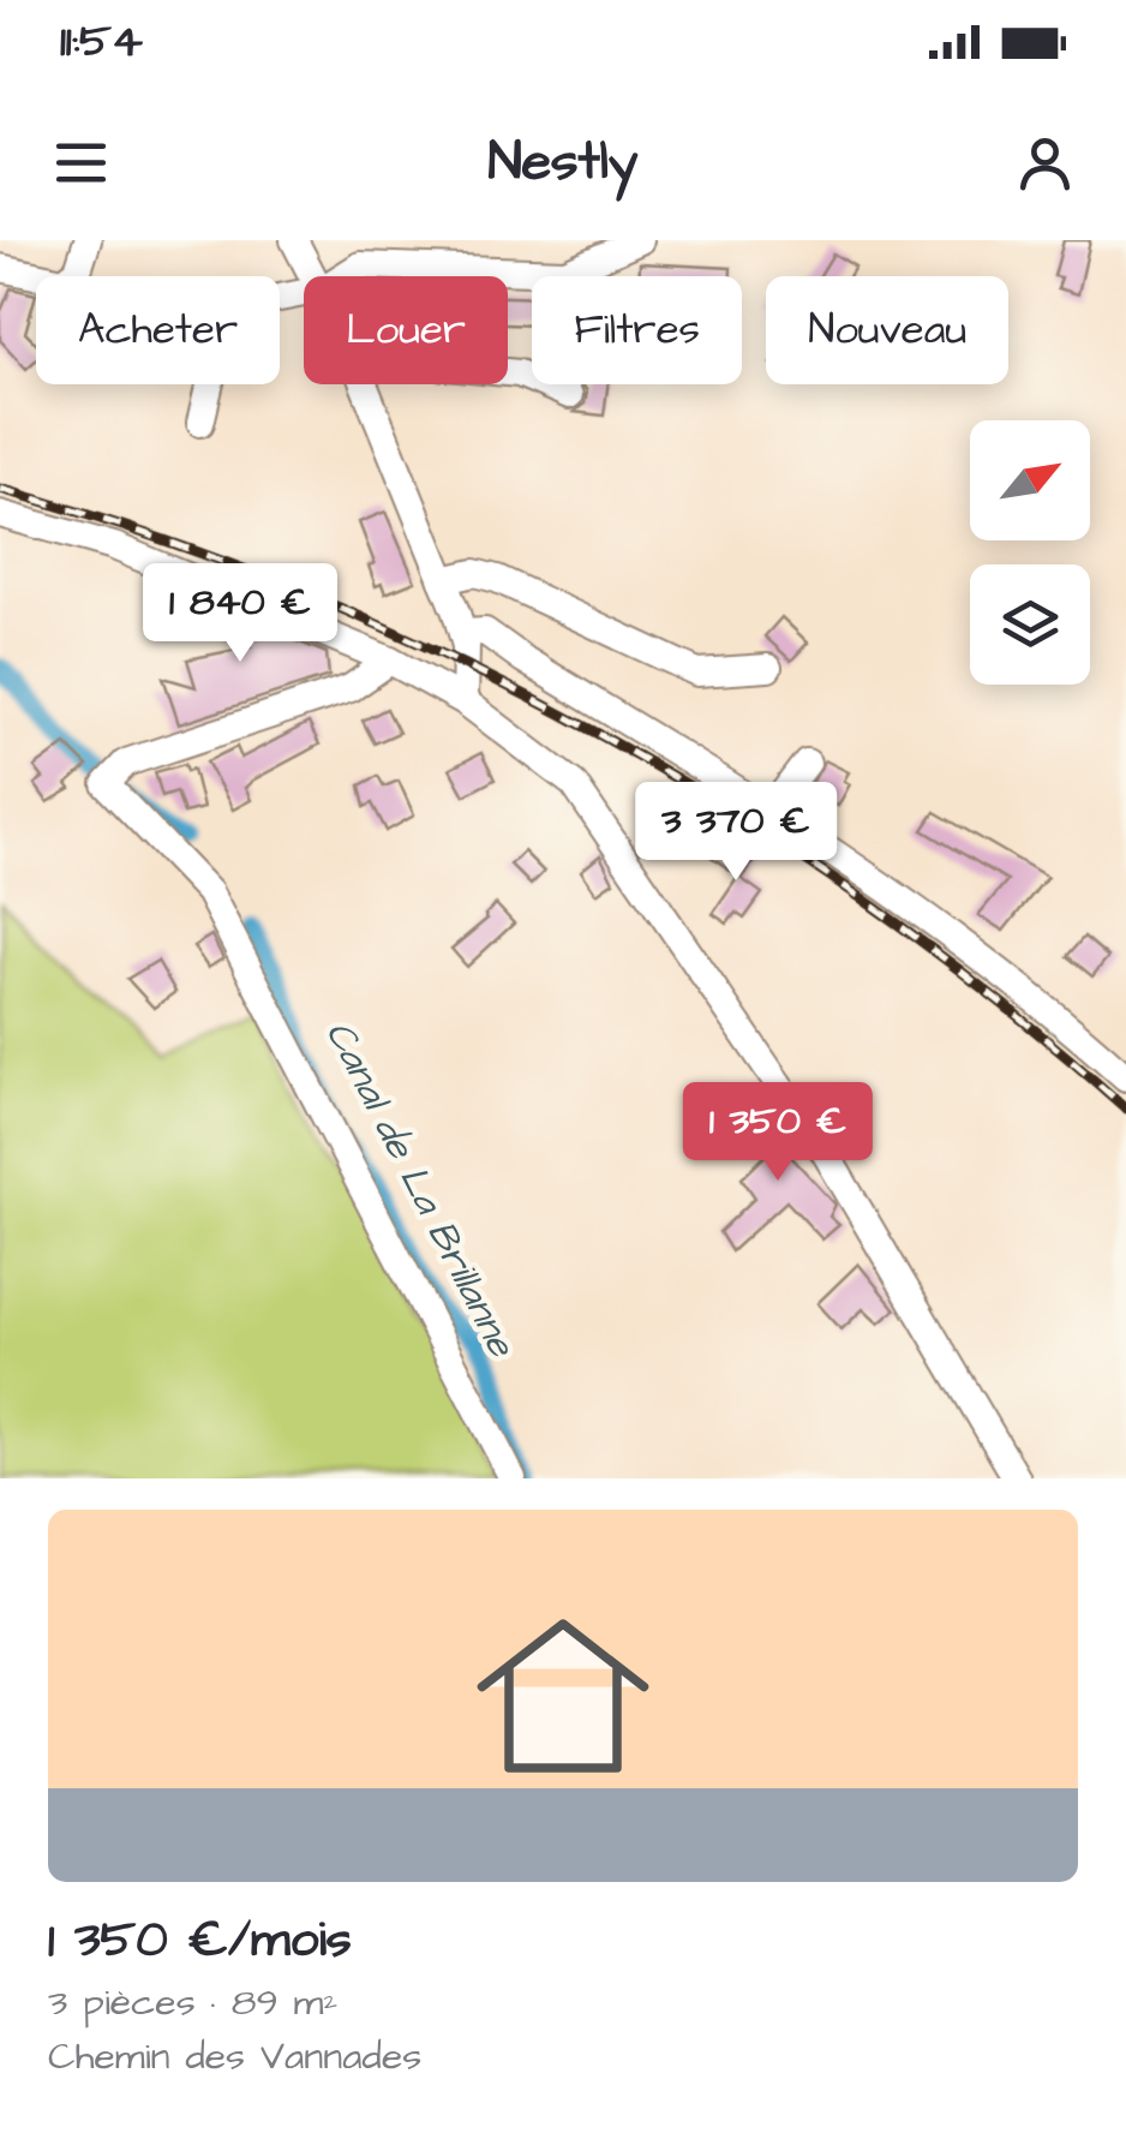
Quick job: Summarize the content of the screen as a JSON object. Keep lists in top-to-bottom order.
{
  "water": ["Canal de La Brillanne"],
  "north": "top right",
  "page": {
    "status": "11:54",
    "header": "Nestly",
    "chip": [
      "Acheter",
      "Louer",
      "Filtres",
      "Nouveau"
    ],
    "price": ["1 840 €", "3 370 €", "1 350 €"],
    "list": [
      {
        "name": "1 350 €/mois",
        "note": "3 pièces · 89 m² · Chemin des Vannades"
      }
    ]
  }
}
